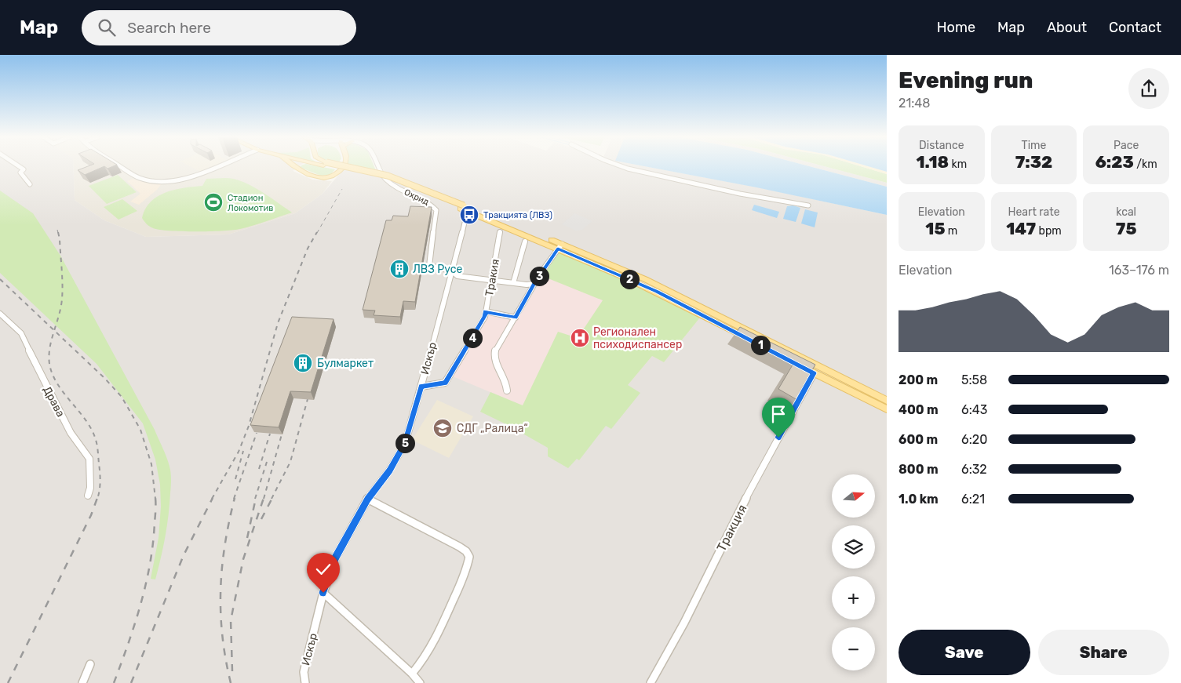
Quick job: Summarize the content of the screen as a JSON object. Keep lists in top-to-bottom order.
{
  "streets": {
    "street": [
      "Охрид",
      "Тракия",
      "Искър",
      "Драва",
      "Тракция"
    ]
  },
  "crossings": [
    ["Охрид", "Искър"],
    ["Тракия", "Искър"]
  ],
  "places": {
    "sports": ["Стадион Локомотив"],
    "bus stop": ["Тракцията (ЛВЗ)"],
    "building": ["ЛВЗ Русе", "Булмаркет"],
    "hospital": ["Регионален психодиспансер"],
    "school or university": ["СДГ „Ралица“"]
  },
  "north": "right",
  "page": {
    "header": "Map",
    "search": "Search here",
    "nav": [
      "Home",
      "Map",
      "About",
      "Contact"
    ],
    "heading": ["Evening run", "21:48"],
    "stats": [
      ["Distance", "1.18 km"],
      ["Time", "7:32"],
      ["Pace", "6:23 /km"],
      ["Elevation", "15 m"],
      ["Heart rate", "147 bpm"],
      ["kcal", "75"]
    ],
    "chart": ["Elevation", "163–176 m"],
    "pins": [
      "3",
      "2",
      "4",
      "1",
      "5"
    ],
    "list": [
      {
        "name": "200 m",
        "note": "5:58"
      },
      {
        "name": "400 m",
        "note": "6:43"
      },
      {
        "name": "600 m",
        "note": "6:20"
      },
      {
        "name": "800 m",
        "note": "6:32"
      },
      {
        "name": "1.0 km",
        "note": "6:21"
      }
    ],
    "map_buttons": ["+", "−"],
    "buttons": ["Save", "Share"]
  }
}
